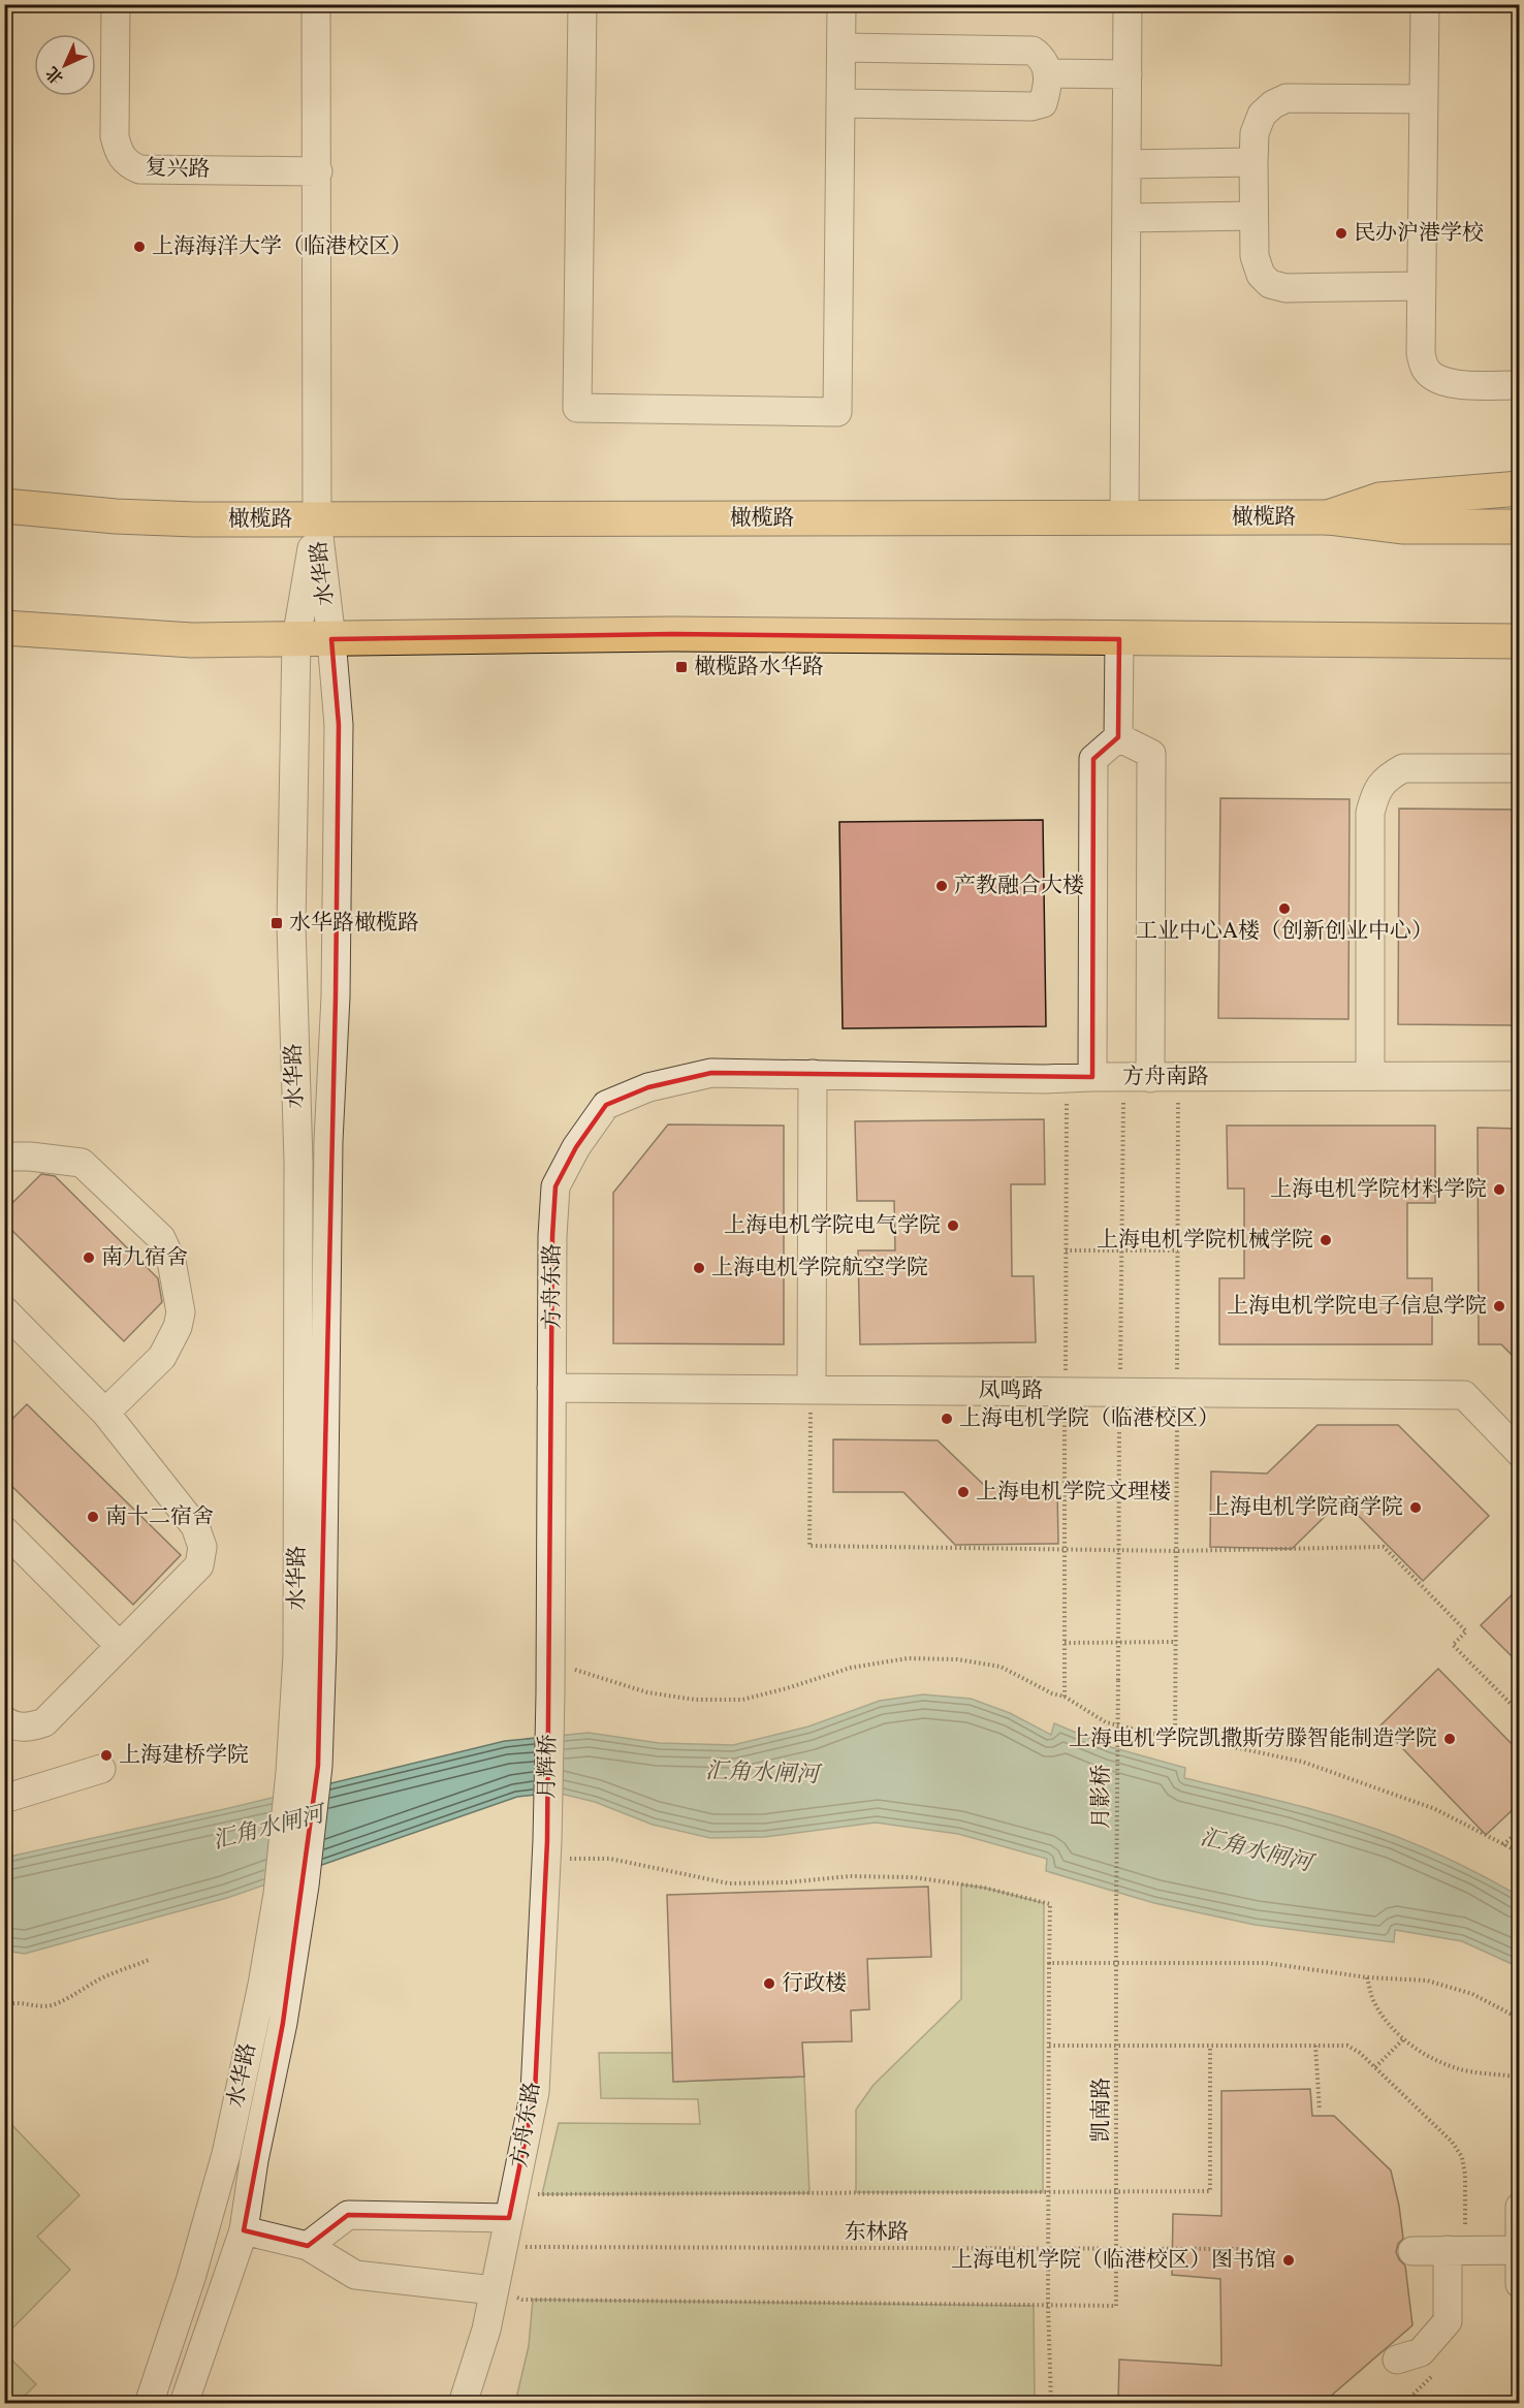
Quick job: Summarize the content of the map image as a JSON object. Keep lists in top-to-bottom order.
{
  "streets": {
    "main road": ["橄榄路"],
    "street": [
      "复兴路",
      "水华路",
      "方舟南路",
      "方舟东路",
      "凤鸣路",
      "月辉桥"
    ],
    "path": ["月影桥", "凯南路", "东林路"]
  },
  "crossings": [
    ["橄榄路", "水华路"],
    ["方舟南路", "方舟东路"],
    ["方舟东路", "凤鸣路"],
    ["方舟东路", "月辉桥"],
    ["方舟东路", "东林路"],
    ["月影桥", "凯南路"],
    ["凯南路", "东林路"]
  ],
  "water": ["汇角水闸河"],
  "places": {
    "other": [
      "民办沪港学校",
      "上海海洋大学（临港校区）",
      "产教融合大楼",
      "工业中心A楼（创新创业中心）",
      "上海电机学院材料学院",
      "上海电机学院电气学院",
      "上海电机学院机械学院",
      "南九宿舍",
      "上海电机学院航空学院",
      "上海电机学院电子信息学院",
      "上海电机学院（临港校区）",
      "上海电机学院文理楼",
      "上海电机学院商学院",
      "南十二宿舍",
      "上海电机学院凯撒斯劳滕智能制造学院",
      "上海建桥学院",
      "行政楼",
      "上海电机学院（临港校区）图书馆"
    ],
    "transit": ["橄榄路水华路", "水华路橄榄路"]
  },
  "north": "bottom left"
}
